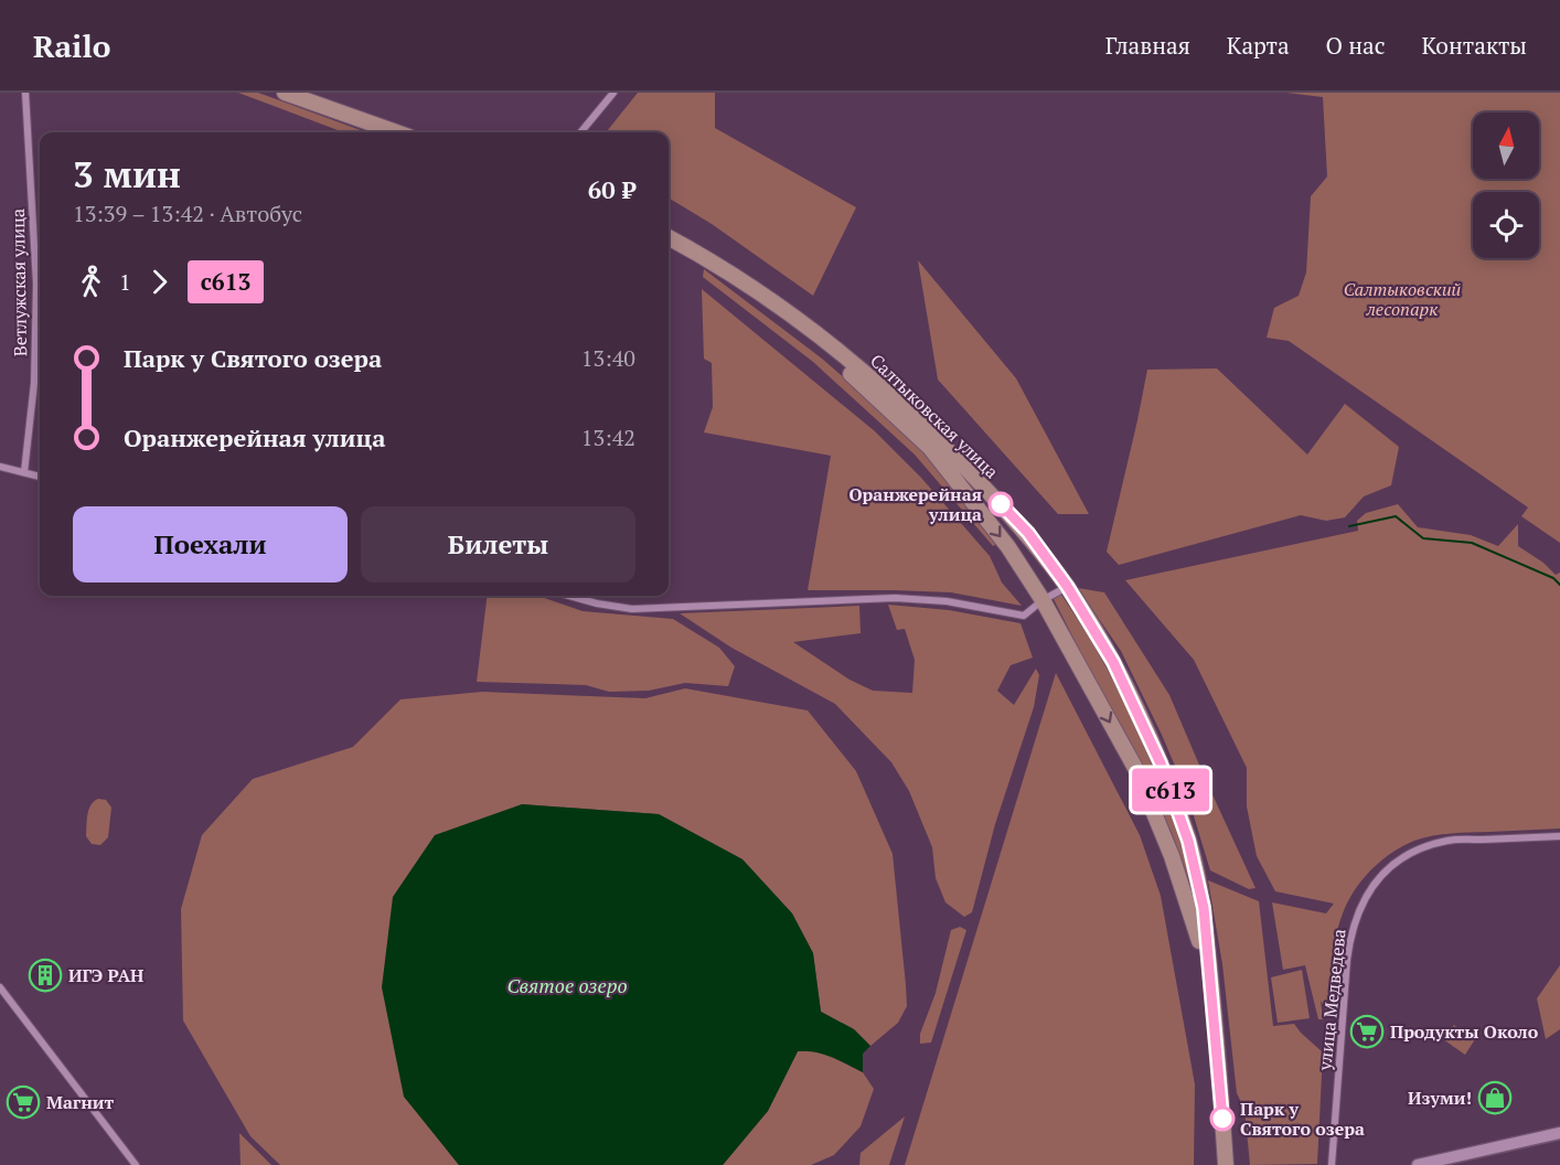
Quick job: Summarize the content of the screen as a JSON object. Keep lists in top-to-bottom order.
{
  "streets": {
    "main road": ["Салтыковская улица"],
    "street": ["Ветлужская улица", "улица Медведева"]
  },
  "water": ["Святое озеро"],
  "parks": ["Салтыковский лесопарк"],
  "places": {
    "other": ["Оранжерейная улица", "Парк у Святого озера"],
    "building": ["ИГЭ РАН"],
    "supermarket": ["Продукты Около", "Магнит"],
    "shop": ["Изуми!"]
  },
  "lines": ["bus line с613"],
  "north": "top",
  "page": {
    "header": "Railo",
    "nav": [
      "Главная",
      "Карта",
      "О нас",
      "Контакты"
    ],
    "on_map": "с613",
    "heading": ["3 мин", "13:39 – 13:42 · Автобус", "60 ₽"],
    "legs": ["1", "с613"],
    "list": [
      {
        "name": "Парк у Святого озера",
        "value": "13:40"
      },
      {
        "name": "Оранжерейная улица",
        "value": "13:42"
      }
    ],
    "buttons": ["Поехали", "Билеты"]
  }
}
